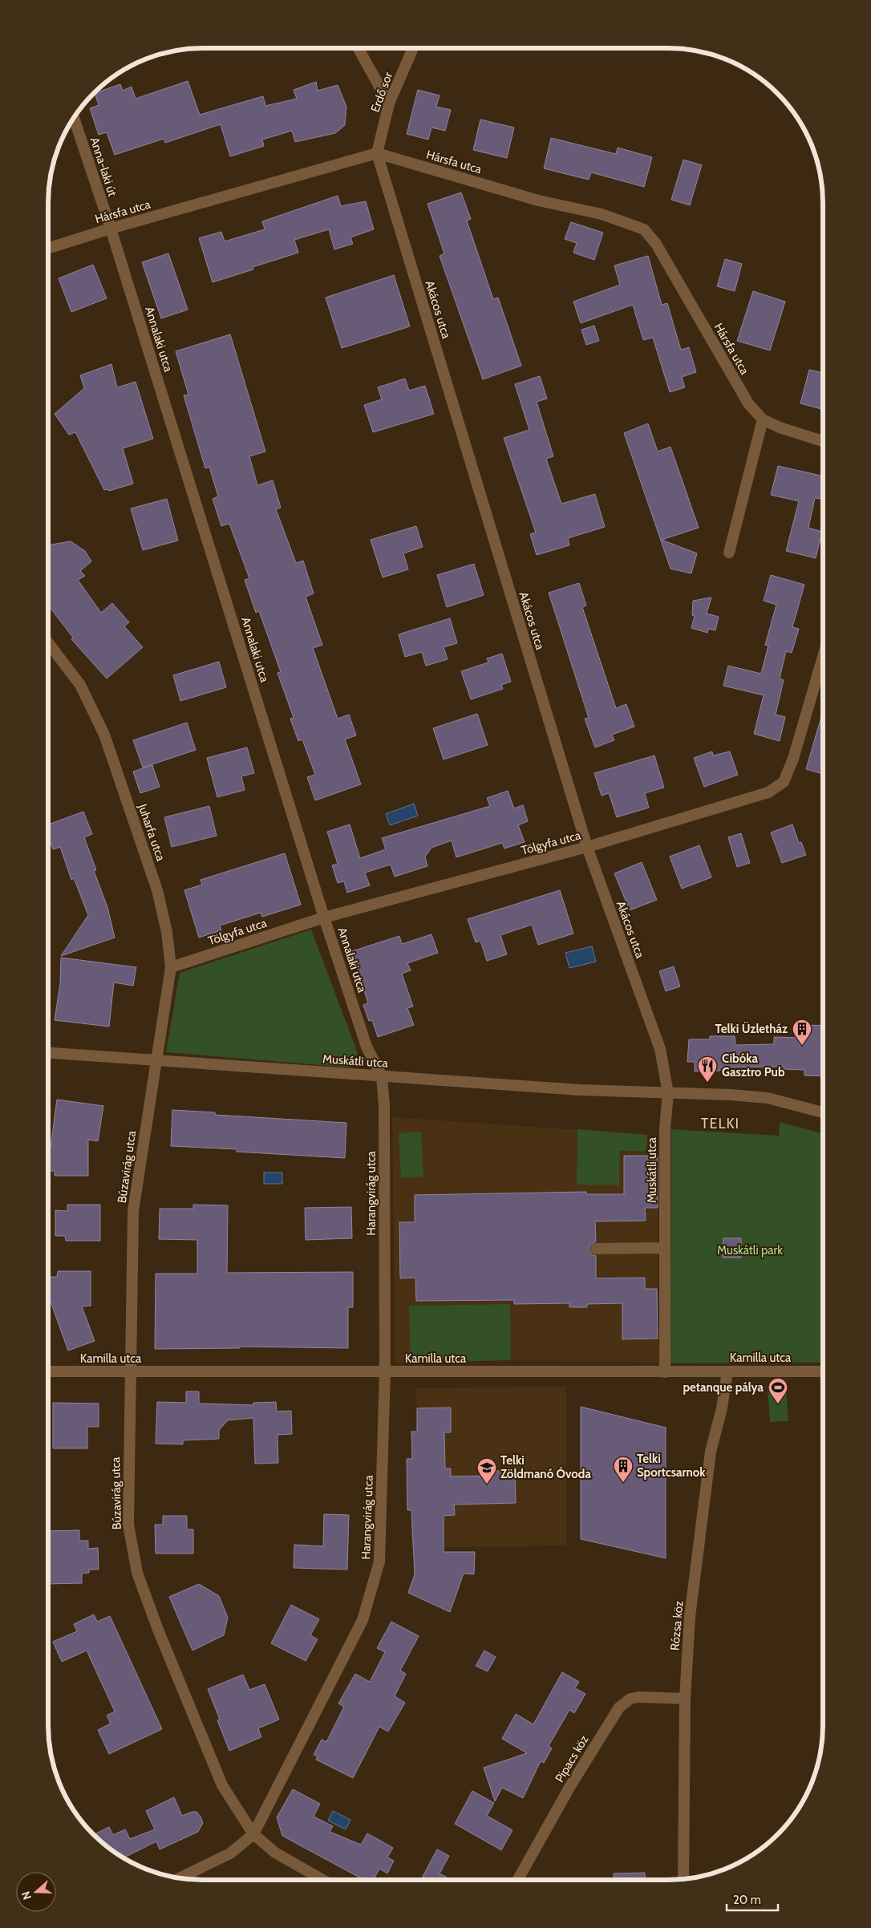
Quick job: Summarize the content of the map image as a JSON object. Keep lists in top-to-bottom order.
{
  "streets": {
    "street": [
      "Erdő sor",
      "Hársfa utca",
      "Anna-laki út",
      "Akácos utca",
      "Annalaki utca",
      "Juharfa utca",
      "Tölgyfa utca",
      "Muskátli utca",
      "Búzavirág utca",
      "Harangvirág utca",
      "Kamilla utca",
      "Rózsa köz",
      "Pipacs köz"
    ]
  },
  "crossings": [
    ["Erdő sor", "Hársfa utca"],
    ["Erdő sor", "Akácos utca"],
    ["Hársfa utca", "Anna-laki út"],
    ["Hársfa utca", "Akácos utca"],
    ["Hársfa utca", "Annalaki utca"],
    ["Anna-laki út", "Annalaki utca"],
    ["Akácos utca", "Tölgyfa utca"],
    ["Akácos utca", "Muskátli utca"],
    ["Annalaki utca", "Tölgyfa utca"],
    ["Annalaki utca", "Muskátli utca"],
    ["Annalaki utca", "Harangvirág utca"],
    ["Juharfa utca", "Tölgyfa utca"],
    ["Juharfa utca", "Muskátli utca"],
    ["Juharfa utca", "Búzavirág utca"],
    ["Muskátli utca", "Búzavirág utca"],
    ["Muskátli utca", "Harangvirág utca"],
    ["Muskátli utca", "Kamilla utca"],
    ["Búzavirág utca", "Harangvirág utca"],
    ["Búzavirág utca", "Kamilla utca"],
    ["Harangvirág utca", "Kamilla utca"],
    ["Kamilla utca", "Rózsa köz"],
    ["Rózsa köz", "Pipacs köz"]
  ],
  "districts": ["TELKI"],
  "parks": ["Muskátli park"],
  "places": {
    "building": ["Telki Üzletház", "Telki Sportcsarnok"],
    "restaurant": ["Cibóka Gasztro Pub"],
    "sports": ["petanque pálya"],
    "school or university": ["Telki Zöldmanó Óvoda"]
  },
  "scale_bar": "20 m",
  "north": "left"
}
